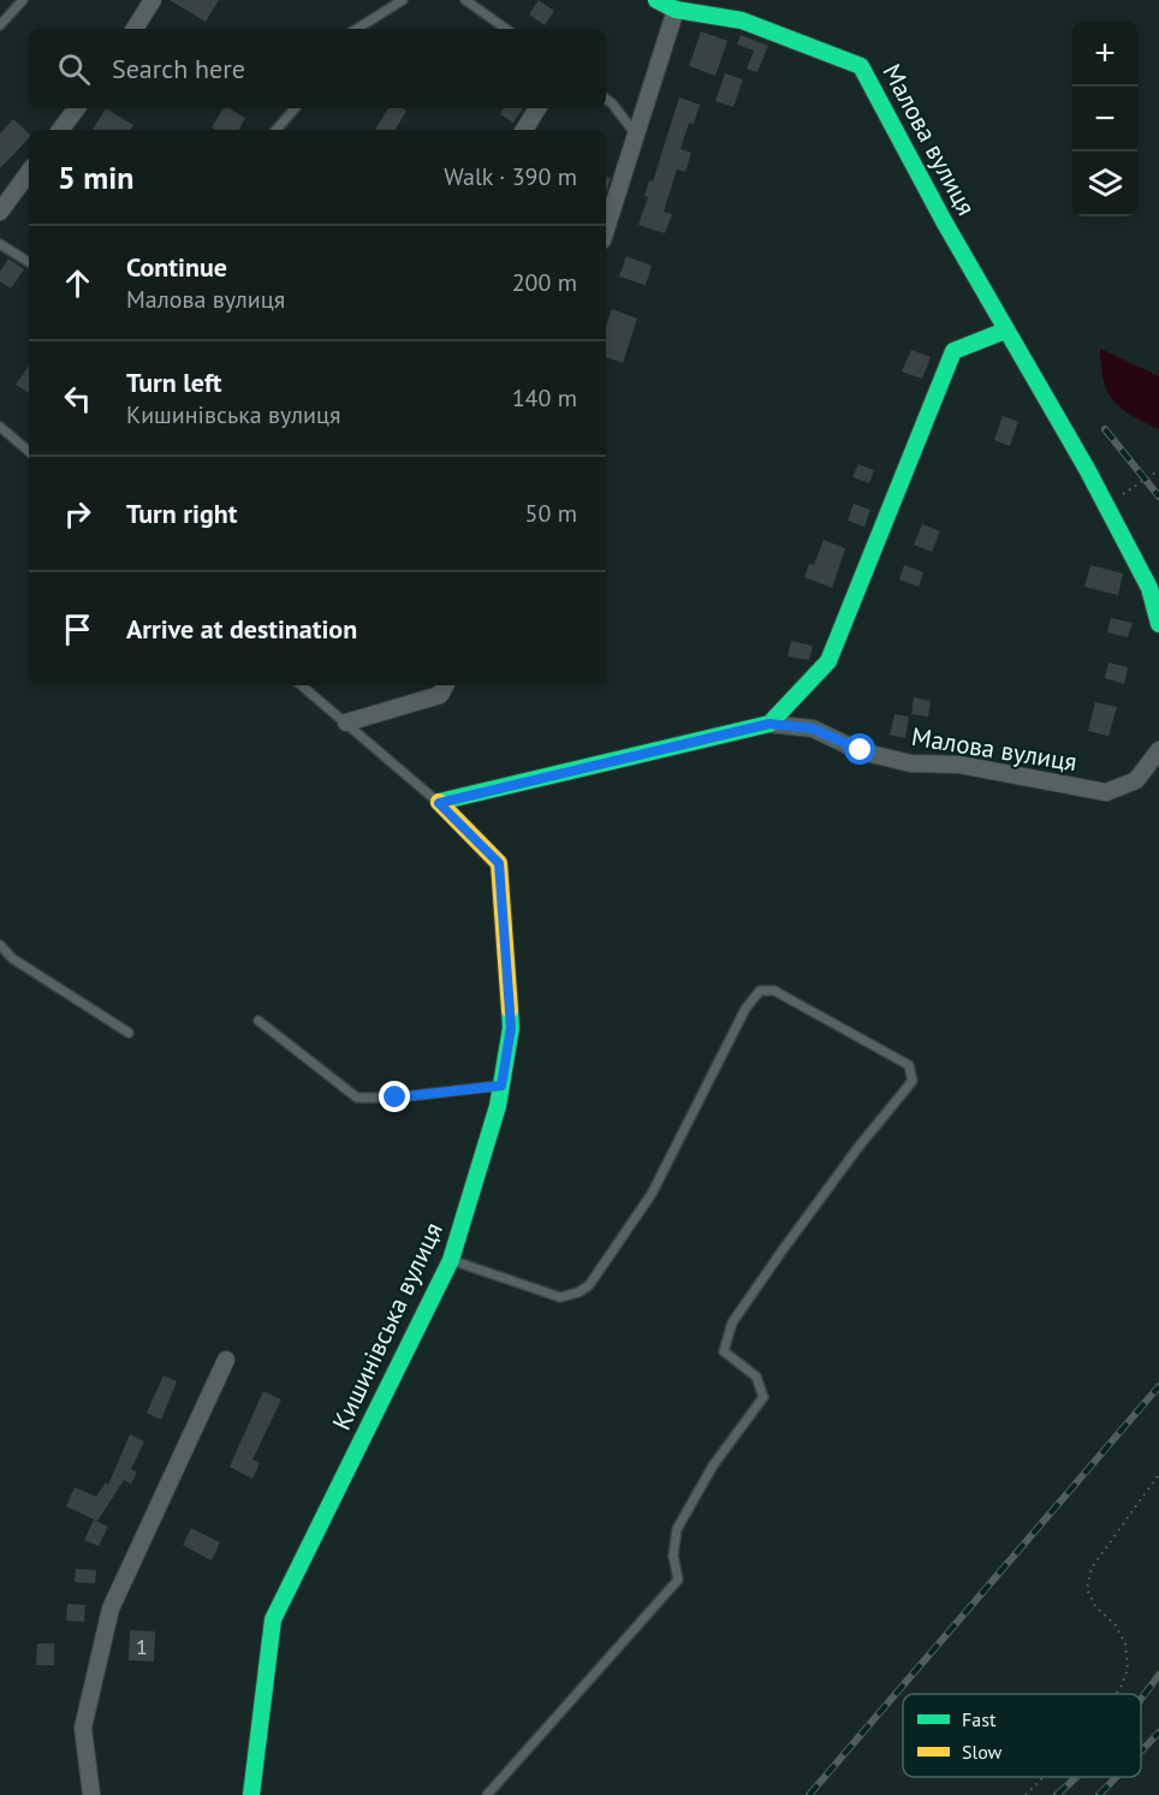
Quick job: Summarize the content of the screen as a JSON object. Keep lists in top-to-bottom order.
{
  "streets": {
    "street": ["Малова вулиця", "Кишинівська вулиця"]
  },
  "crossings": [
    ["Малова вулиця", "Кишинівська вулиця"]
  ],
  "house_numbers": ["1"],
  "legend": ["Fast", "Slow"],
  "page": {
    "map_buttons": ["+", "−"],
    "search": "Search here",
    "heading": ["5 min", "Walk · 390 m"],
    "list": [
      ["Continue", "Малова вулиця", "200 m"],
      ["Turn left", "Кишинівська вулиця", "140 m"],
      ["Turn right", "50 m"],
      "Arrive at destination"
    ]
  }
}
